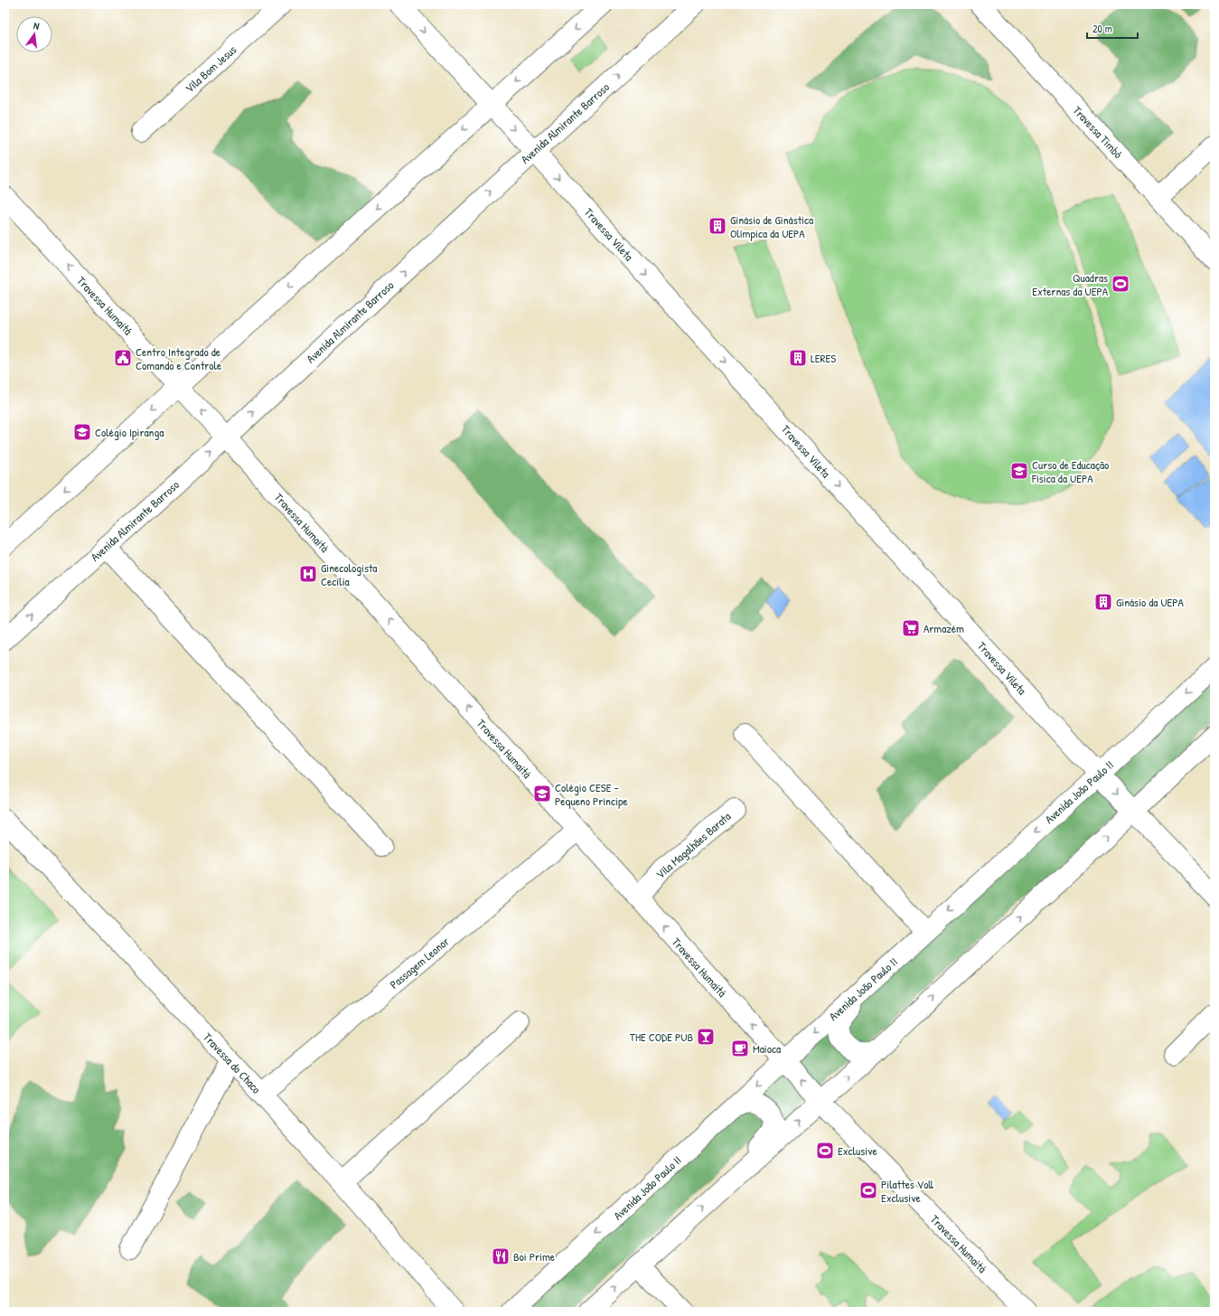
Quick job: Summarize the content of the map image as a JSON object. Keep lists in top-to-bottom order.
{
  "streets": {
    "main road": [
      "Vila Bom Jesus",
      "Avenida Almirante Barroso",
      "Travessa Timbó",
      "Travessa Vileta",
      "Travessa Humaitá",
      "Avenida João Paulo II",
      "Vila Magalhães Barata",
      "Passagem Leonor",
      "Travessa do Chaco"
    ]
  },
  "crossings": [
    ["Avenida Almirante Barroso", "Travessa Vileta"],
    ["Avenida Almirante Barroso", "Travessa Humaitá"],
    ["Travessa Vileta", "Avenida João Paulo II"],
    ["Travessa Humaitá", "Avenida João Paulo II"],
    ["Travessa Humaitá", "Vila Magalhães Barata"],
    ["Travessa Humaitá", "Passagem Leonor"],
    ["Passagem Leonor", "Travessa do Chaco"]
  ],
  "one_way": ["Travessa Vileta"],
  "places": {
    "building": ["Ginásio de Ginástica Olímpica da UEPA", "LERES", "Ginásio da UEPA"],
    "sports": ["Quadras Externas da UEPA", "Exclusive", "Pilattes Voll Exclusive"],
    "public building": ["Centro Integrado de Comando e Controle"],
    "school or university": ["Colégio Ipiranga", "Curso de Educação Física da UEPA", "Colégio CESE - Pequeno Príncipe"],
    "hospital": ["Ginecologista Cecília"],
    "supermarket": ["Armazém"],
    "bar": ["THE CODE PUB"],
    "cafe": ["Maioca"],
    "restaurant": ["Boi Prime"]
  },
  "scale_bar": "20 m",
  "north": "top"
}
